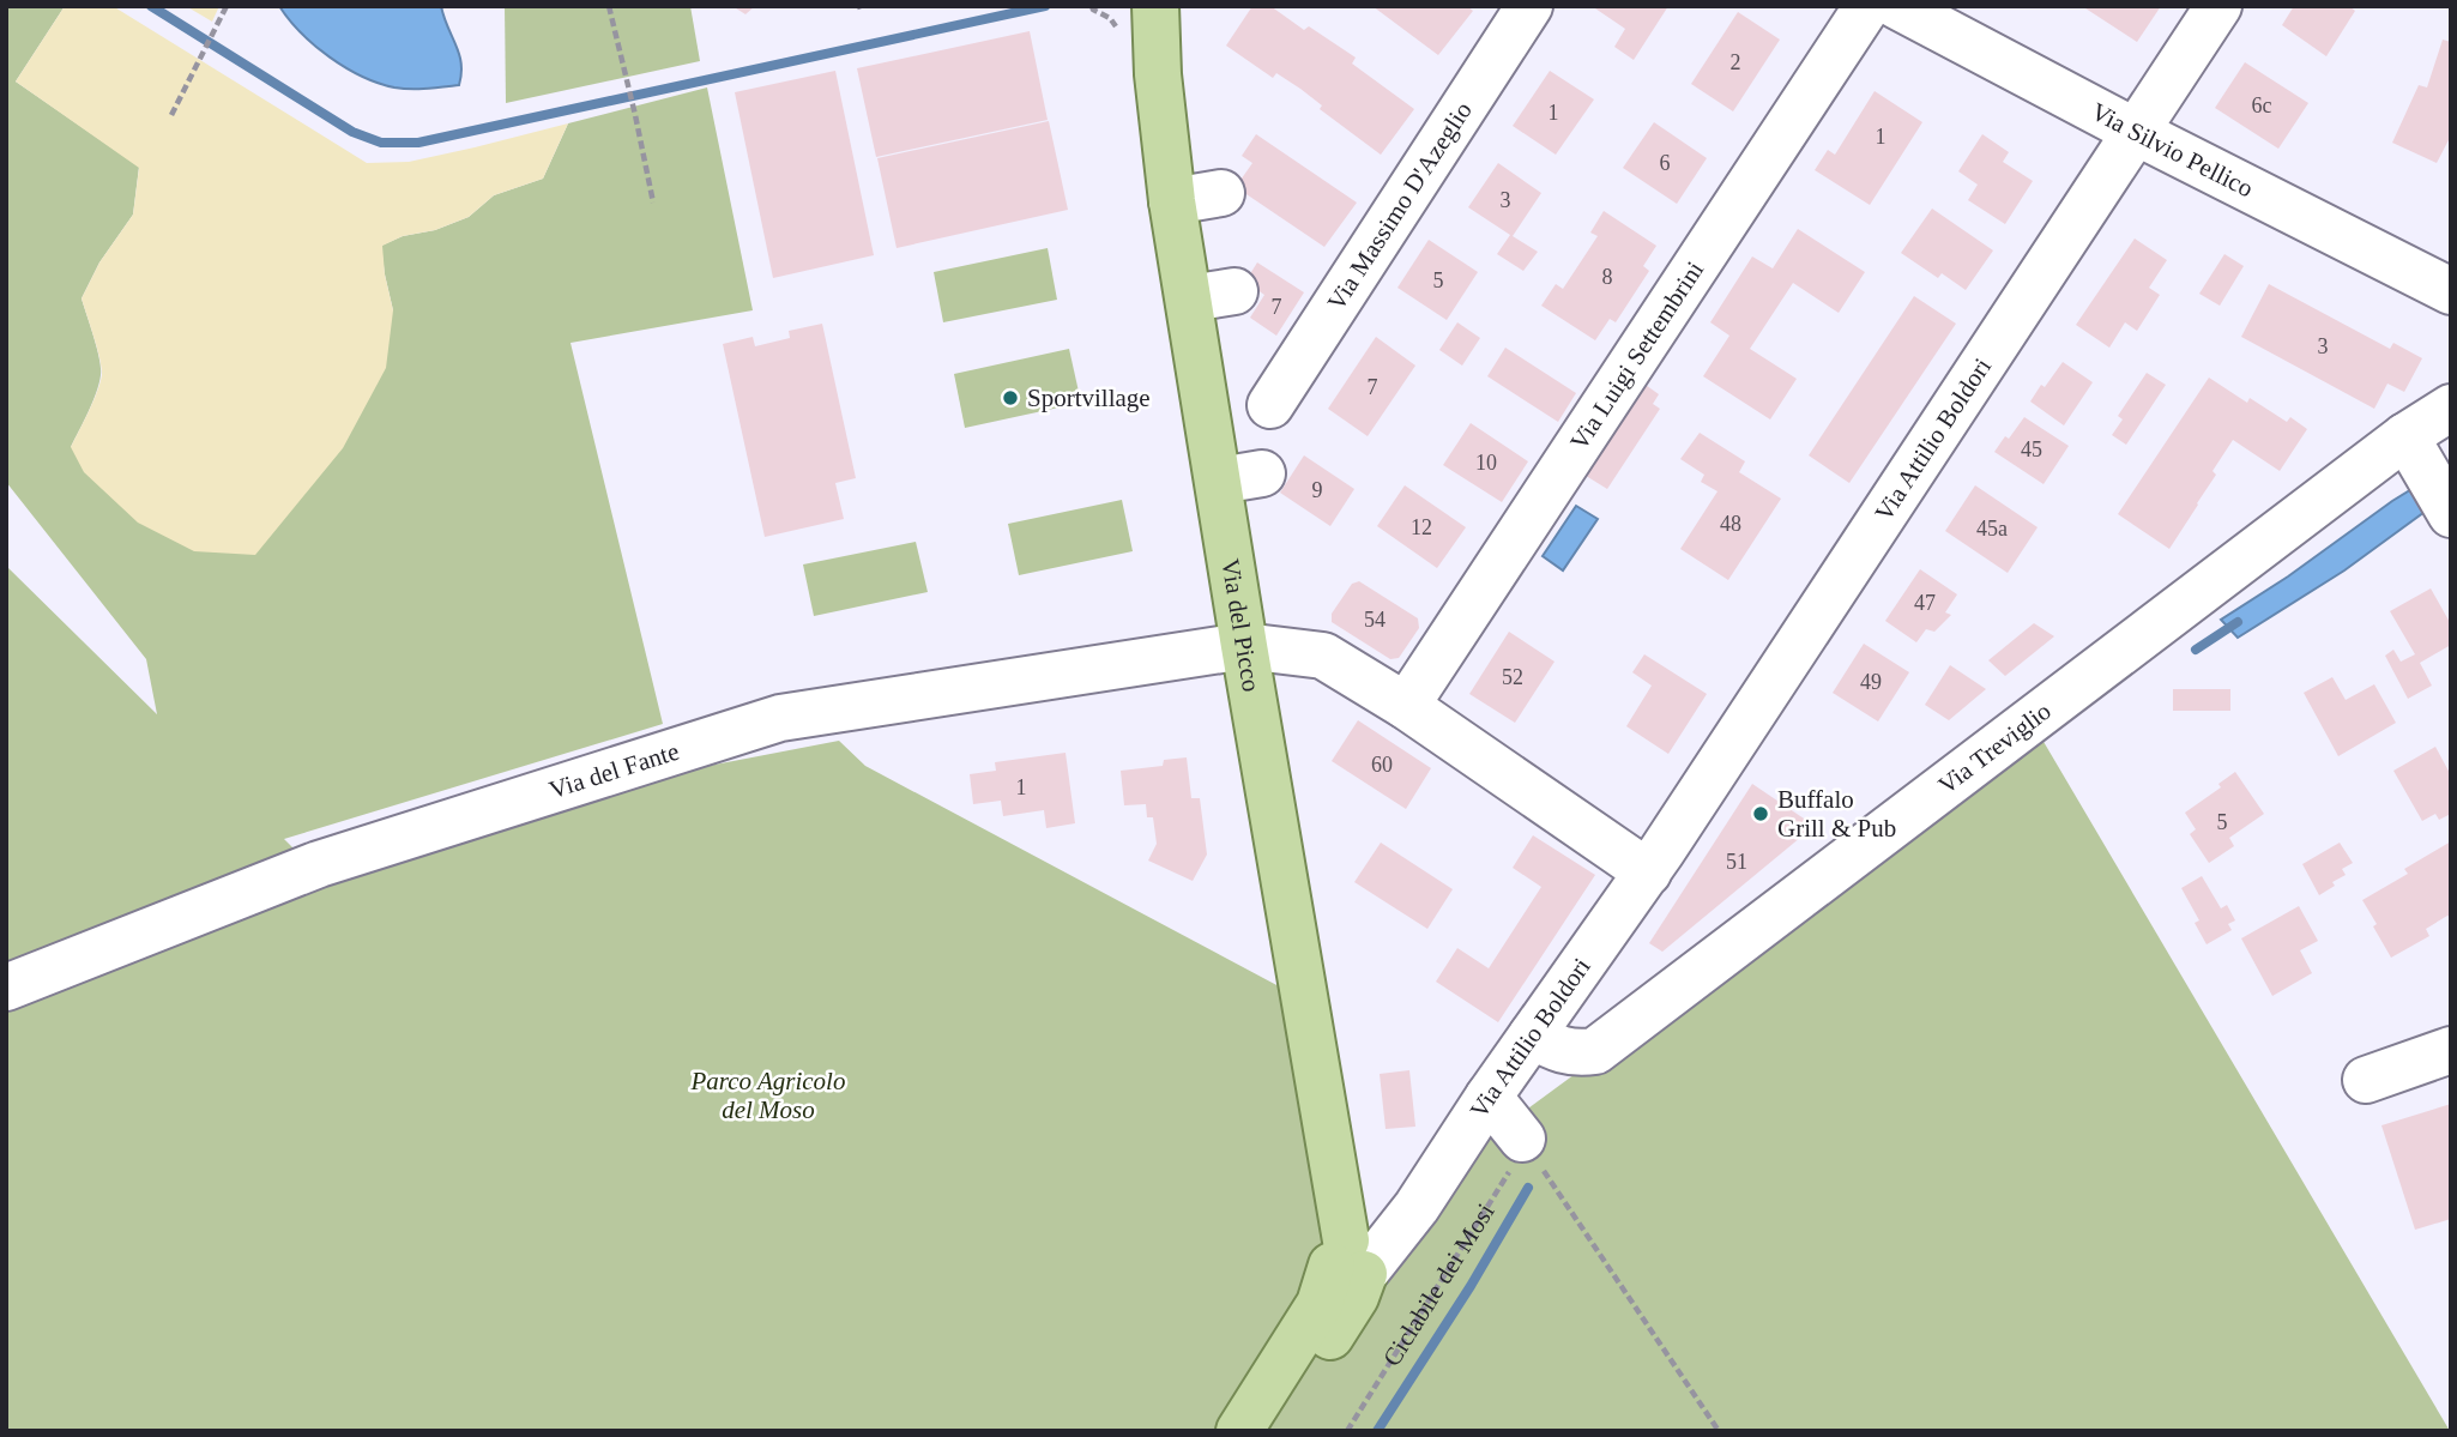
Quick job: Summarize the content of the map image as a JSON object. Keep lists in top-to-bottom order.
{
  "streets": {
    "main road": ["Via Attilio Boldori", "Via del Picco"],
    "street": [
      "Via Silvio Pellico",
      "Via Massimo D'Azeglio",
      "Via Luigi Settembrini",
      "Via Treviglio",
      "Via del Fante"
    ],
    "path": ["Ciclabile dei Mosi"]
  },
  "crossings": [
    ["Via Silvio Pellico", "Via Attilio Boldori"],
    ["Via Attilio Boldori", "Via del Picco"],
    ["Via Attilio Boldori", "Via Treviglio"],
    ["Via del Picco", "Via del Fante"]
  ],
  "parks": ["Parco Agricolo del Moso"],
  "places": ["Sportvillage", "Buffalo Grill & Pub"],
  "house_numbers": [
    "2",
    "6c",
    "1",
    "1",
    "6",
    "3",
    "8",
    "5",
    "7",
    "3",
    "7",
    "45",
    "10",
    "9",
    "48",
    "12",
    "45a",
    "47",
    "54",
    "52",
    "49",
    "60",
    "1",
    "5",
    "51"
  ]
}
